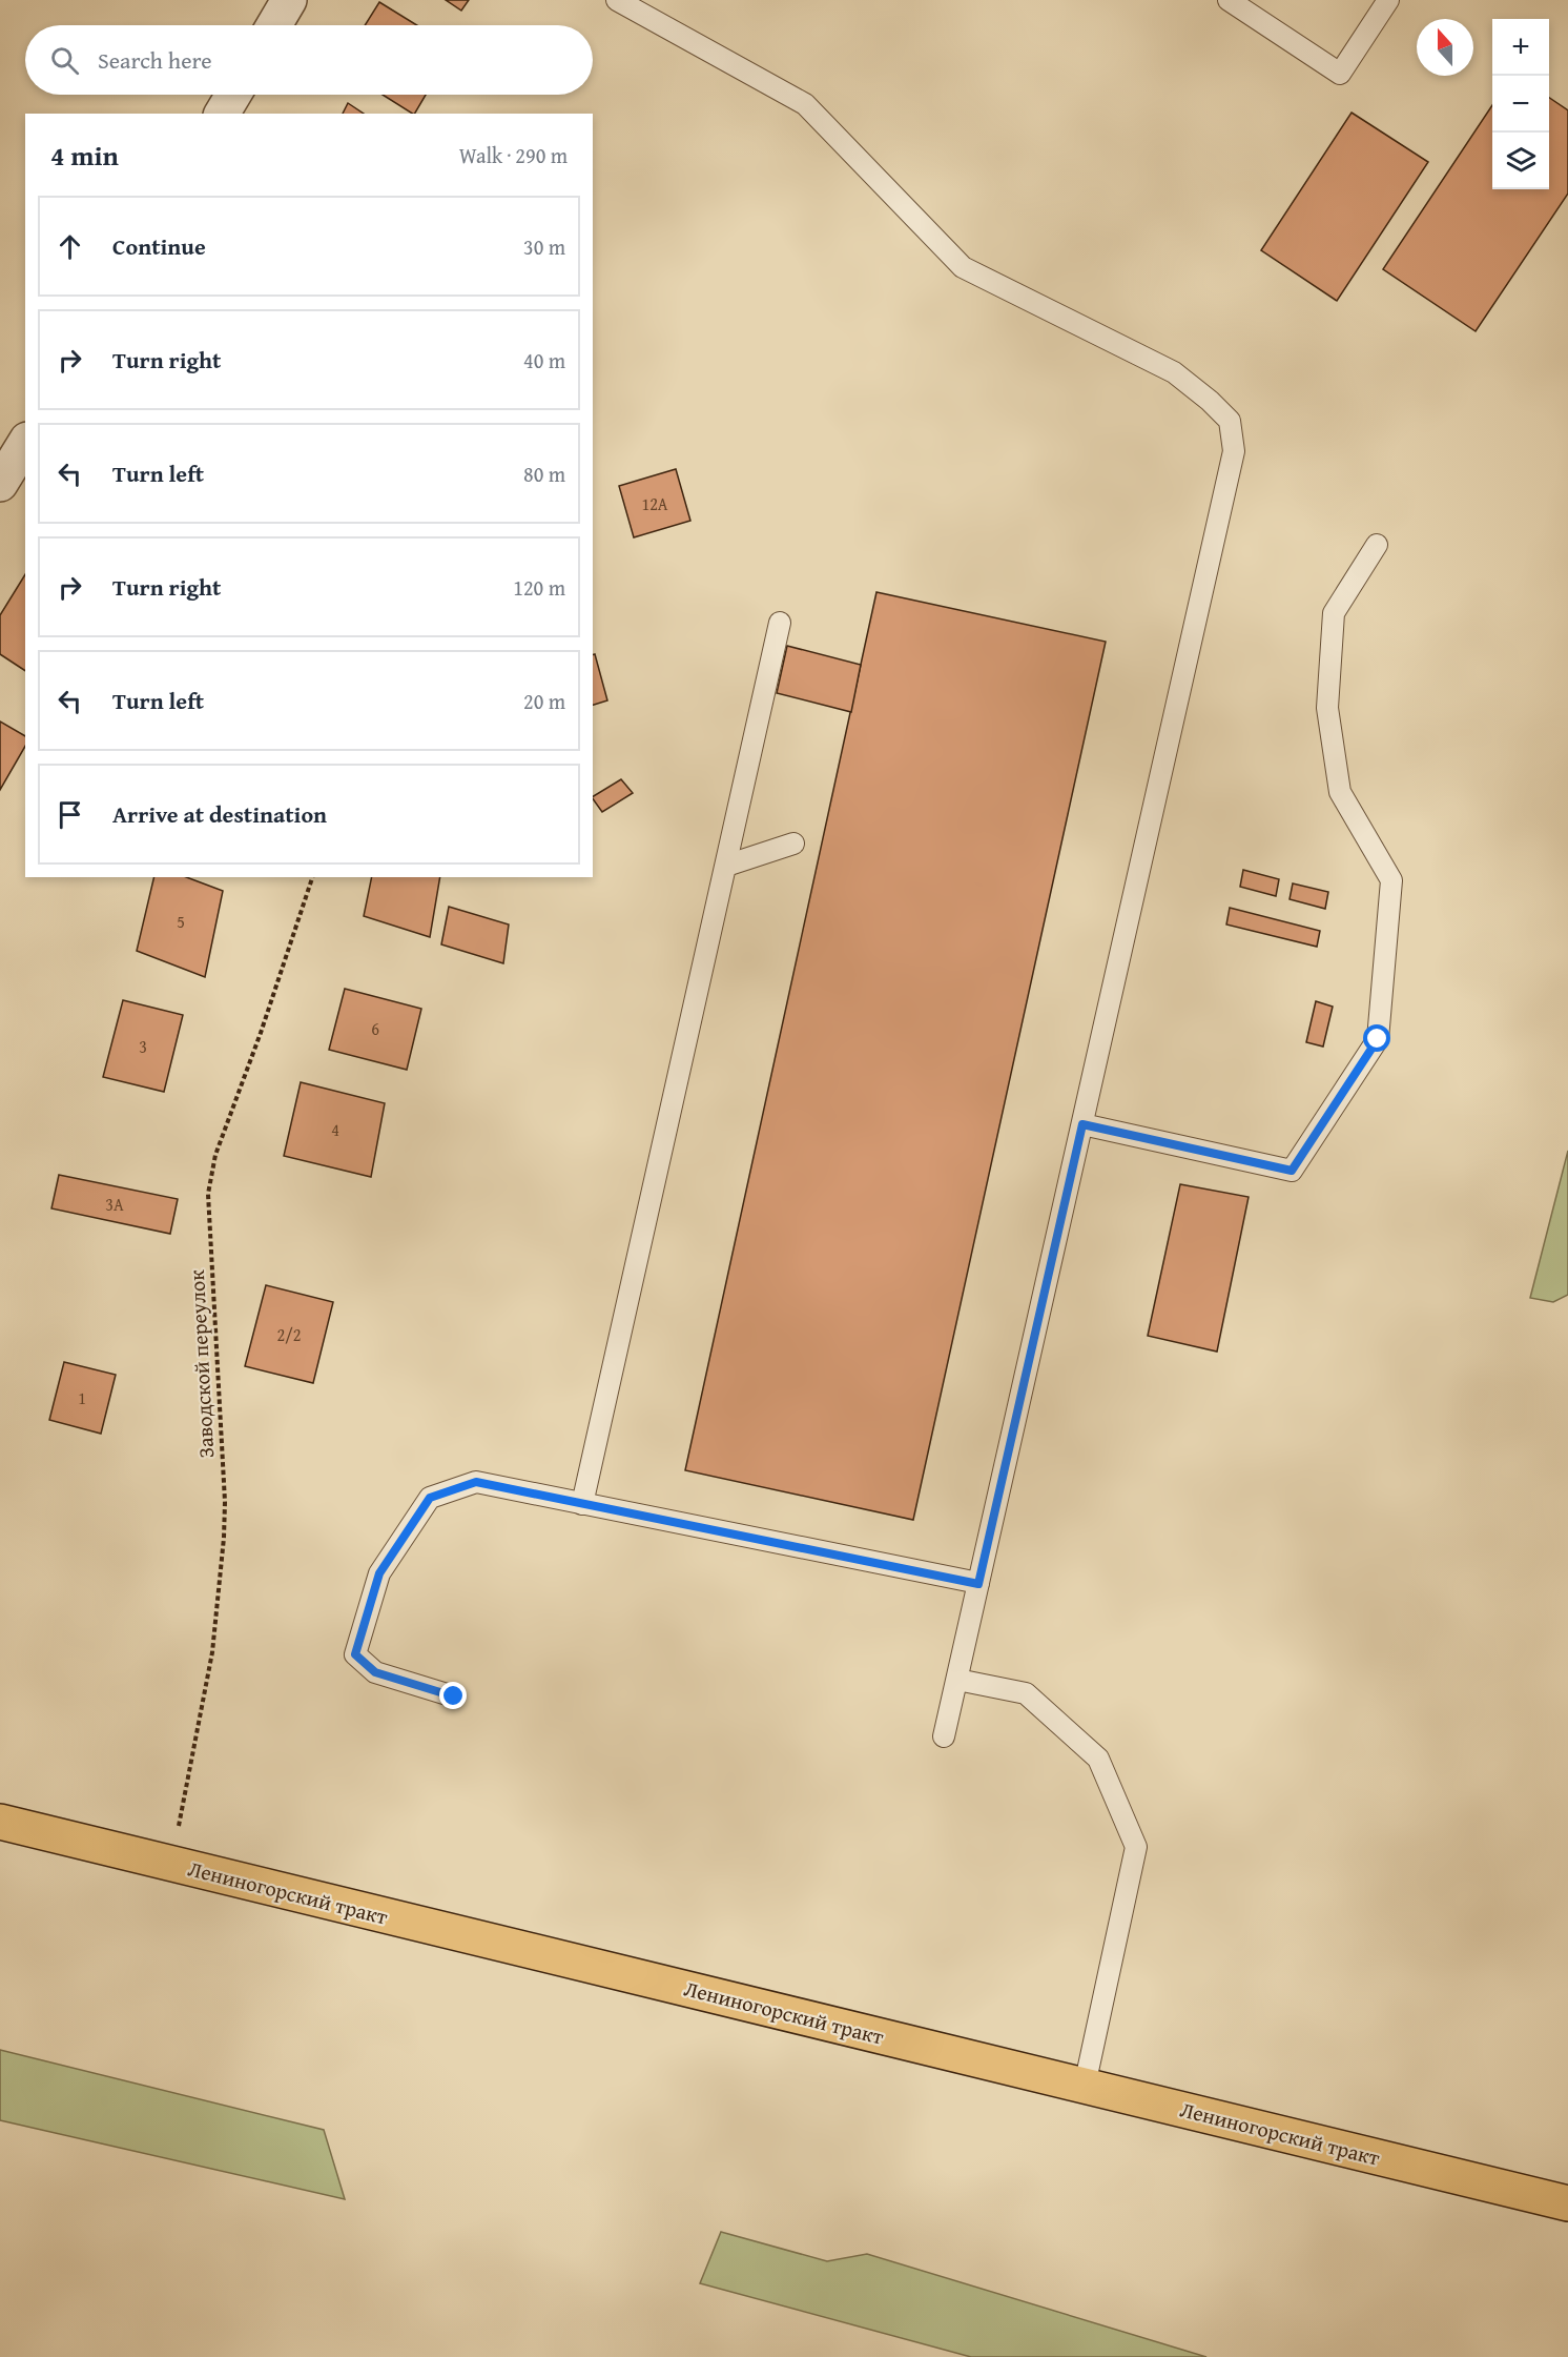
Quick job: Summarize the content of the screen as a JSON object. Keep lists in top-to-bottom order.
{
  "streets": {
    "main road": ["Лениногорский тракт"],
    "path": ["Заводской переулок"]
  },
  "crossings": [
    ["Заводской переулок", "Лениногорский тракт"]
  ],
  "house_numbers": [
    "12А",
    "5",
    "6",
    "3",
    "4",
    "3А",
    "2/2",
    "1"
  ],
  "north": "top",
  "page": {
    "map_buttons": ["+", "−"],
    "search": "Search here",
    "heading": ["4 min", "Walk · 290 m"],
    "list": [
      ["Continue", "30 m"],
      ["Turn right", "40 m"],
      ["Turn left", "80 m"],
      ["Turn right", "120 m"],
      ["Turn left", "20 m"],
      "Arrive at destination"
    ]
  }
}
